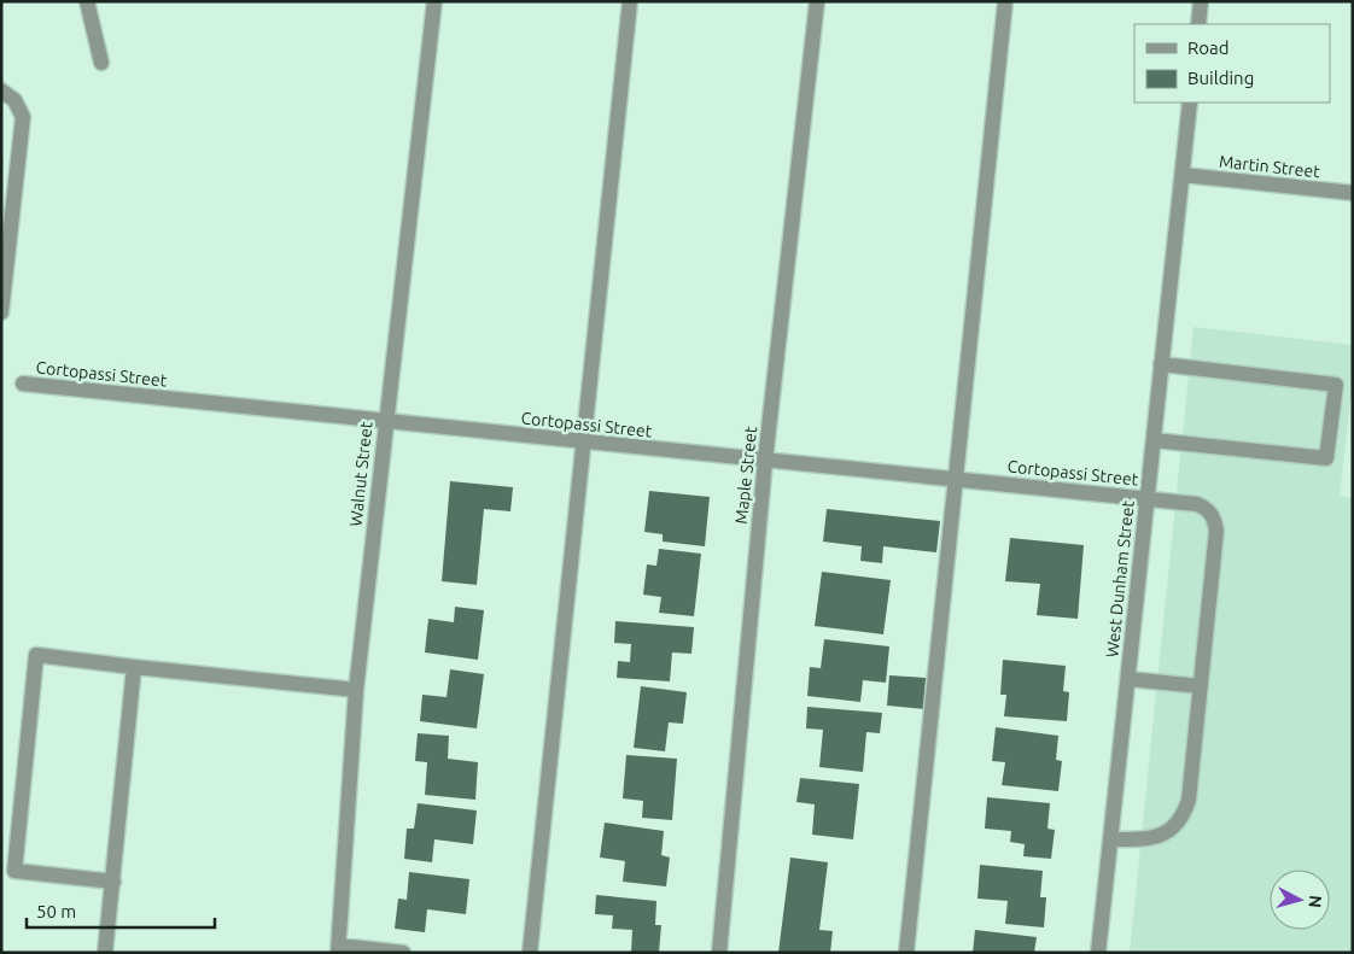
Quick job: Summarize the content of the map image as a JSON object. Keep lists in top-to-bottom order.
{
  "streets": {
    "street": [
      "Martin Street",
      "Cortopassi Street",
      "Walnut Street",
      "Maple Street",
      "West Dunham Street"
    ]
  },
  "crossings": [
    ["Martin Street", "West Dunham Street"],
    ["Cortopassi Street", "Walnut Street"],
    ["Cortopassi Street", "Maple Street"],
    ["Cortopassi Street", "West Dunham Street"]
  ],
  "legend": ["Road", "Building"],
  "scale_bar": "50 m",
  "north": "right"
}
